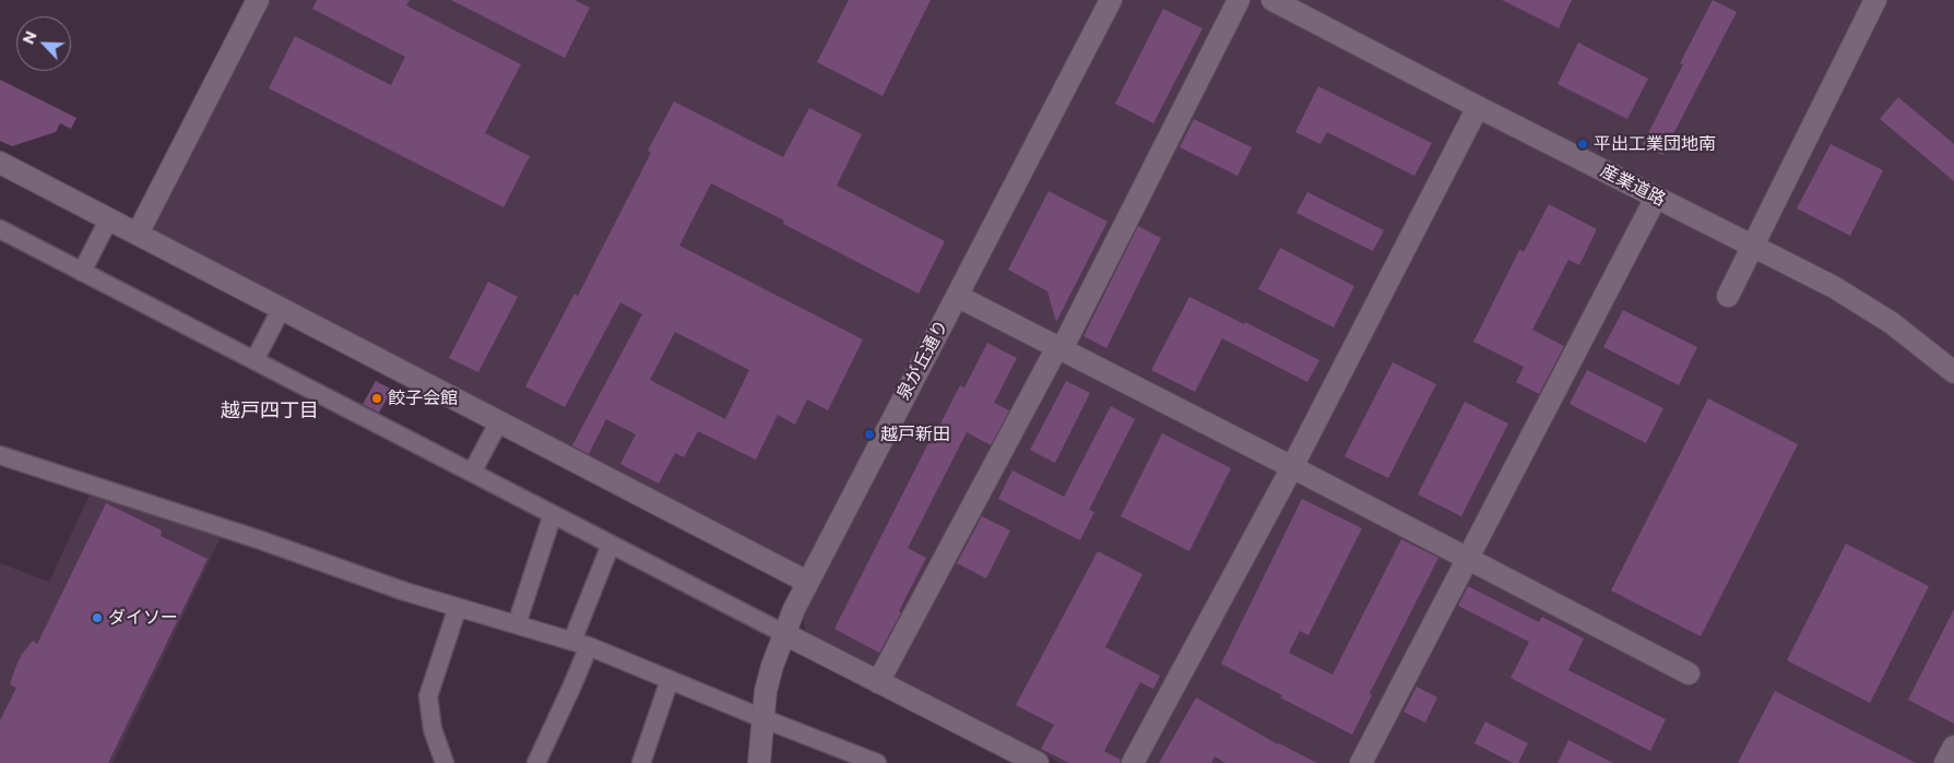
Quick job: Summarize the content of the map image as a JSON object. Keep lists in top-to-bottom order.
{
  "streets": {
    "street": ["産業道路", "泉が丘通り"]
  },
  "districts": ["越戸四丁目"],
  "places": [
    "平出工業団地南",
    "餃子会館",
    "越戸新田",
    "ダイソー"
  ],
  "north": "top left"
}
